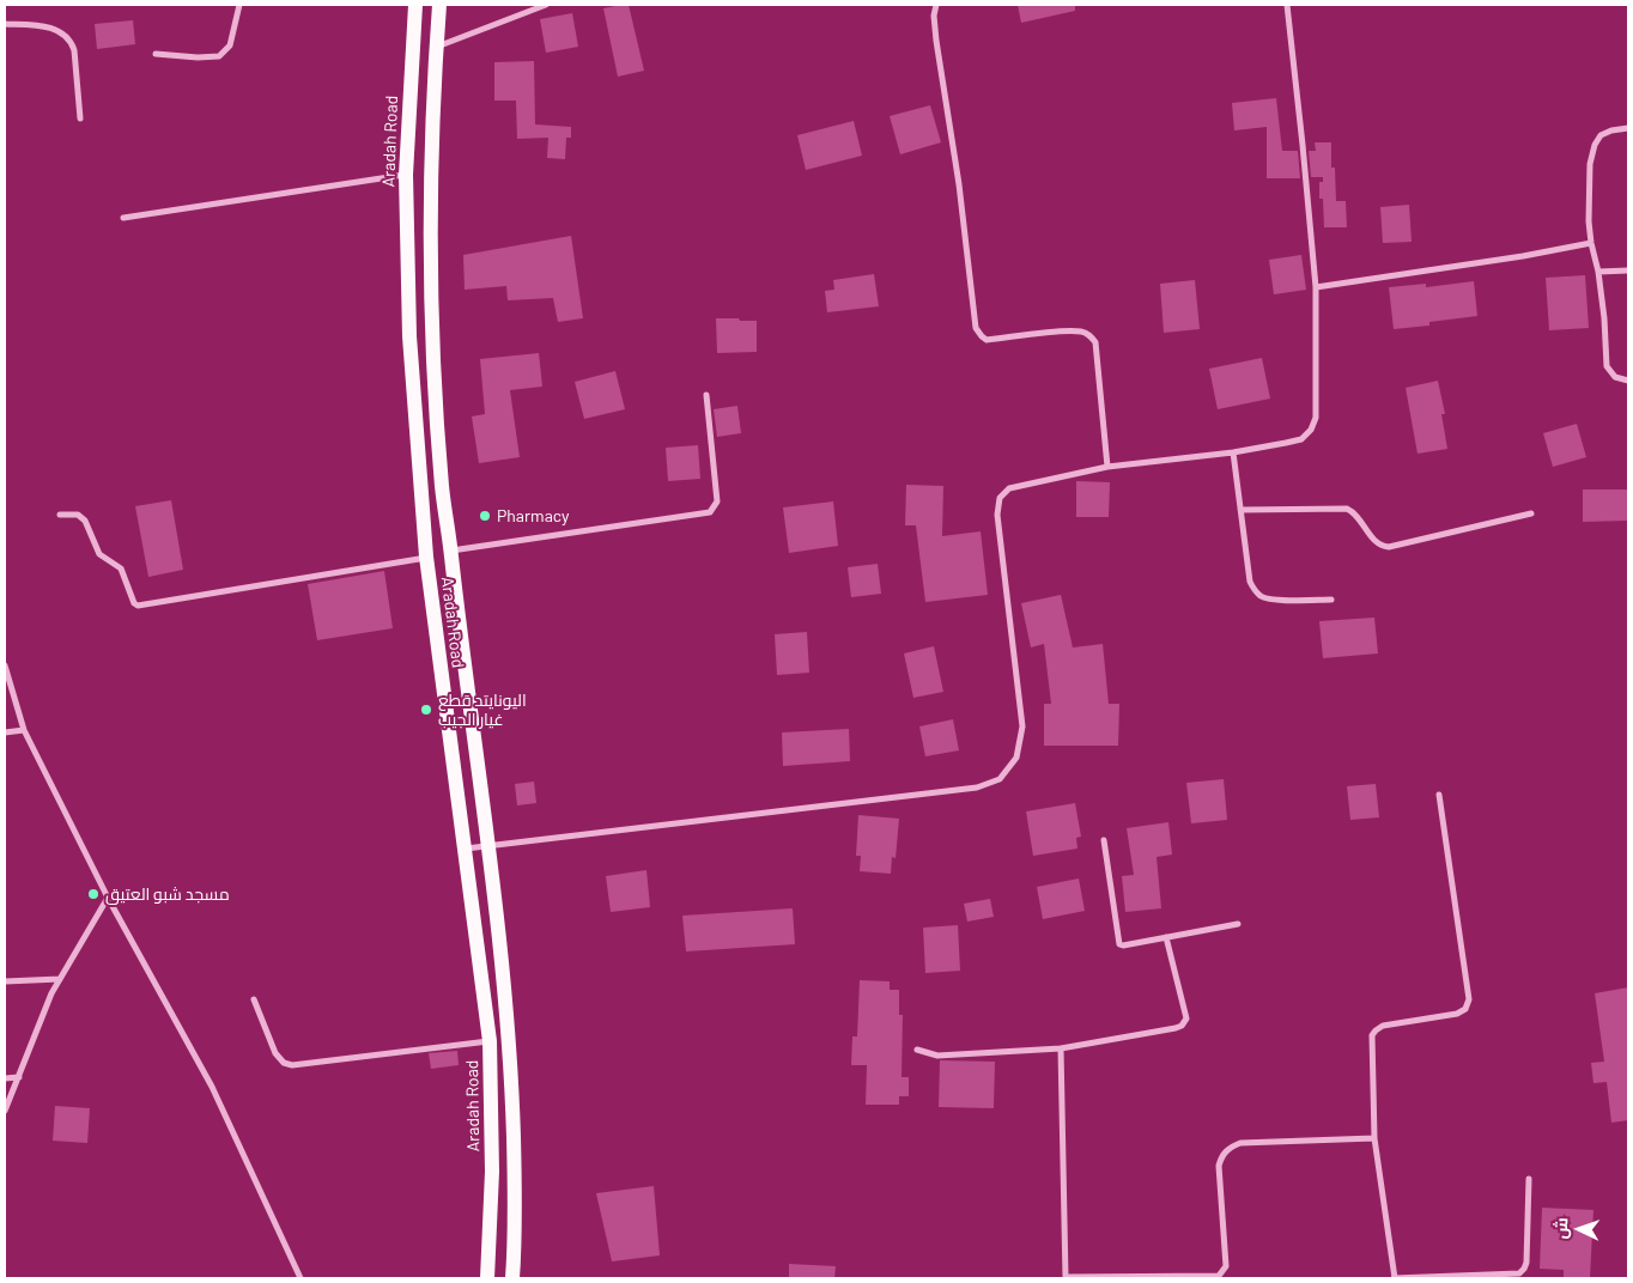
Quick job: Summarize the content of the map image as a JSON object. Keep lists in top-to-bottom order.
{
  "streets": {
    "main road": ["Aradah Road"]
  },
  "places": ["Pharmacy", "اليونايتد قطع غيار الجيب", "مسجد شبو العتيق"],
  "north": "left"
}
